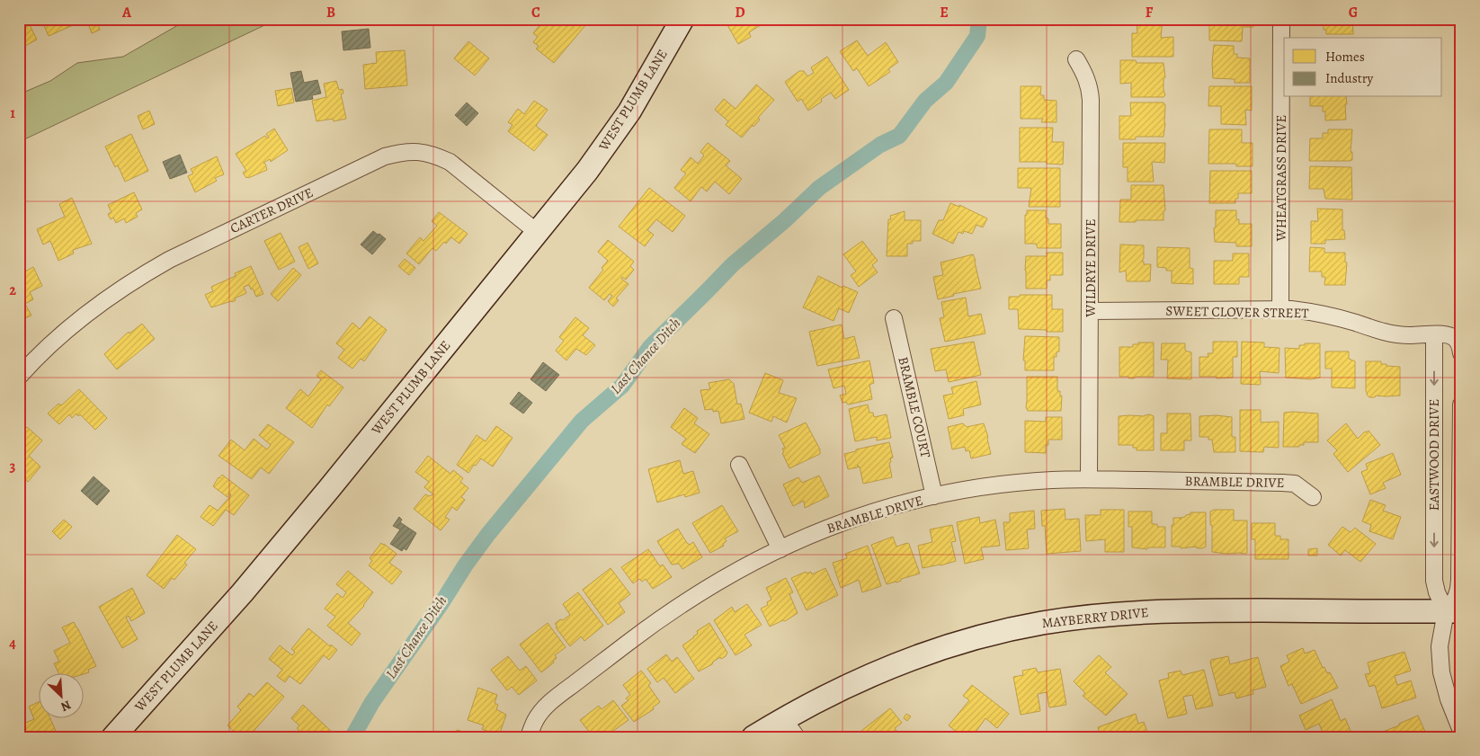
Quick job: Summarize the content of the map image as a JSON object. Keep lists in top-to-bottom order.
{
  "streets": {
    "main road": ["WEST PLUMB LANE", "MAYBERRY DRIVE"],
    "street": [
      "WHEATGRASS DRIVE",
      "CARTER DRIVE",
      "WILDRYE DRIVE",
      "SWEET CLOVER STREET",
      "BRAMBLE COURT",
      "EASTWOOD DRIVE",
      "BRAMBLE DRIVE"
    ]
  },
  "crossings": [
    ["WEST PLUMB LANE", "CARTER DRIVE"],
    ["WHEATGRASS DRIVE", "SWEET CLOVER STREET"],
    ["WILDRYE DRIVE", "SWEET CLOVER STREET"],
    ["WILDRYE DRIVE", "BRAMBLE DRIVE"],
    ["SWEET CLOVER STREET", "EASTWOOD DRIVE"],
    ["BRAMBLE COURT", "BRAMBLE DRIVE"],
    ["EASTWOOD DRIVE", "MAYBERRY DRIVE"]
  ],
  "water": ["Last Chance Ditch"],
  "legend": ["Homes", "Industry"],
  "north": "bottom right",
  "grid": {
    "columns": [
      "A",
      "B",
      "C",
      "D",
      "E",
      "F",
      "G"
    ],
    "rows": [
      "1",
      "2",
      "3",
      "4"
    ]
  }
}
